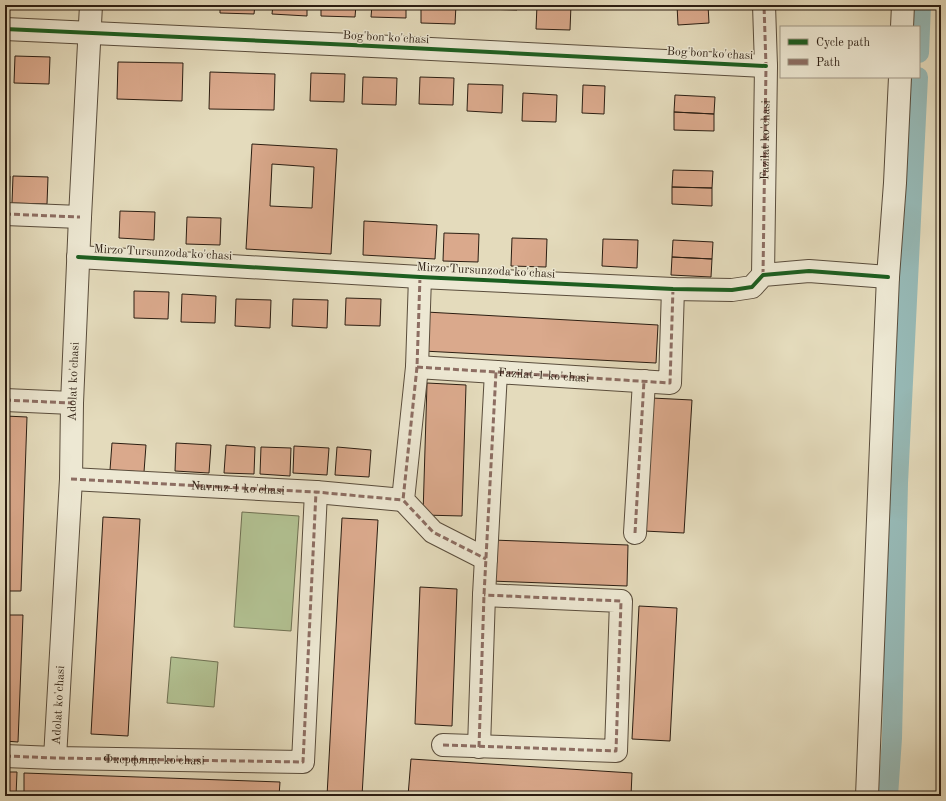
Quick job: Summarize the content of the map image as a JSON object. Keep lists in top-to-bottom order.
{
  "streets": {
    "street": [
      "Bog'bon ko'chasi",
      "Fazilat ko'chasi",
      "Mirzo Tursunzoda ko'chasi",
      "Fazilat-1 ko'chasi",
      "Adolat ko'chasi",
      "Navruz-1 ko'chasi",
      "Фксрфящк ko'chasi"
    ]
  },
  "crossings": [
    ["Bog'bon ko'chasi", "Fazilat ko'chasi"],
    ["Bog'bon ko'chasi", "Adolat ko'chasi"],
    ["Fazilat ko'chasi", "Mirzo Tursunzoda ko'chasi"],
    ["Mirzo Tursunzoda ko'chasi", "Fazilat-1 ko'chasi"],
    ["Mirzo Tursunzoda ko'chasi", "Adolat ko'chasi"],
    ["Adolat ko'chasi", "Navruz-1 ko'chasi"],
    ["Adolat ko'chasi", "Фксрфящк ko'chasi"],
    ["Navruz-1 ko'chasi", "Фксрфящк ko'chasi"]
  ],
  "legend": ["Cycle path", "Path"]
}
